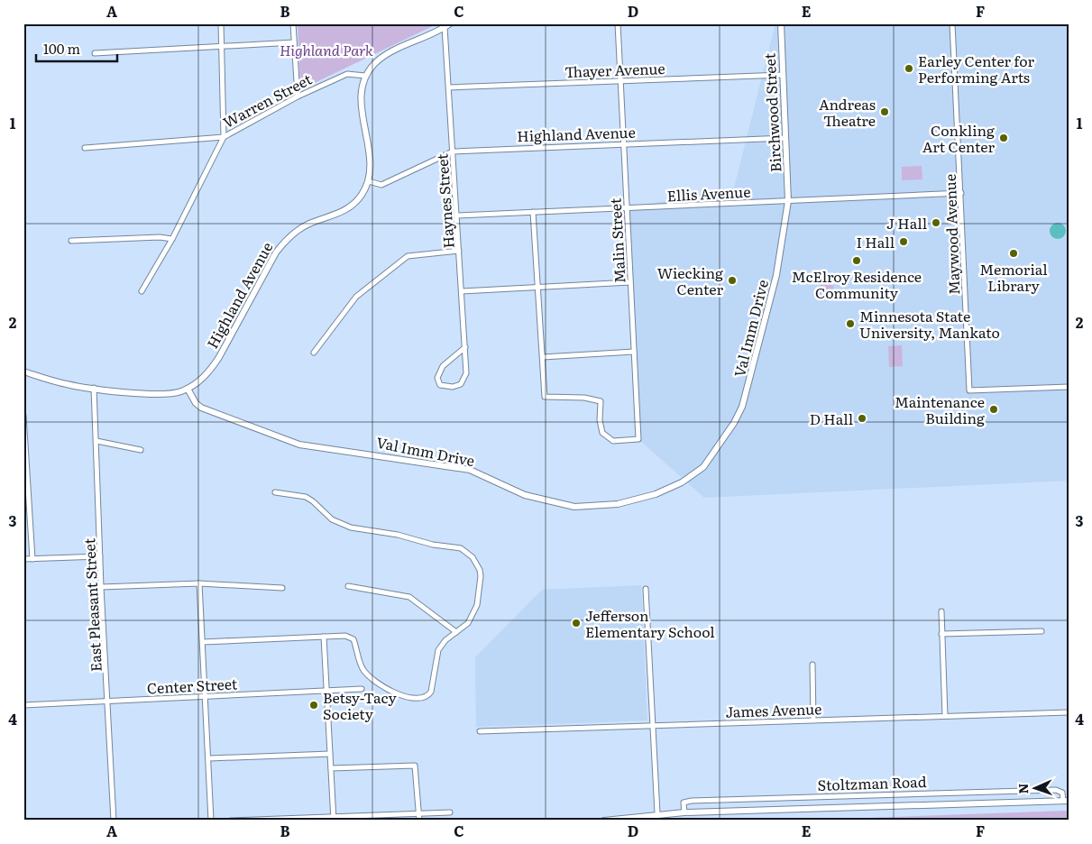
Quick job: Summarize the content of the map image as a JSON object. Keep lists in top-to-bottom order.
{
  "streets": {
    "street": [
      "Thayer Avenue",
      "Warren Street",
      "Birchwood Street",
      "Highland Avenue",
      "Ellis Avenue",
      "Haynes Street",
      "Maywood Avenue",
      "Malin Street",
      "Val Imm Drive",
      "East Pleasant Street",
      "Center Street",
      "James Avenue",
      "Stoltzman Road"
    ]
  },
  "crossings": [
    ["Thayer Avenue", "Birchwood Street"],
    ["Thayer Avenue", "Haynes Street"],
    ["Thayer Avenue", "Malin Street"],
    ["Birchwood Street", "Highland Avenue"],
    ["Birchwood Street", "Ellis Avenue"],
    ["Birchwood Street", "Val Imm Drive"],
    ["Highland Avenue", "Haynes Street"],
    ["Highland Avenue", "Malin Street"],
    ["Highland Avenue", "Val Imm Drive"],
    ["Highland Avenue", "East Pleasant Street"],
    ["Ellis Avenue", "Haynes Street"],
    ["Ellis Avenue", "Maywood Avenue"],
    ["Ellis Avenue", "Malin Street"],
    ["Ellis Avenue", "Val Imm Drive"],
    ["East Pleasant Street", "Center Street"]
  ],
  "parks": ["Highland Park"],
  "places": [
    "Earley Center for Performing Arts",
    "Andreas Theatre",
    "Conkling Art Center",
    "J Hall",
    "I Hall",
    "Memorial Library",
    "McElroy Residence Community",
    "Wiecking Center",
    "Minnesota State University, Mankato",
    "Maintenance Building",
    "D Hall",
    "Jefferson Elementary School",
    "Betsy-Tacy Society"
  ],
  "scale_bar": "100 m",
  "north": "left",
  "grid": {
    "columns": [
      "A",
      "B",
      "C",
      "D",
      "E",
      "F"
    ],
    "rows": [
      "1",
      "2",
      "3",
      "4"
    ]
  }
}
